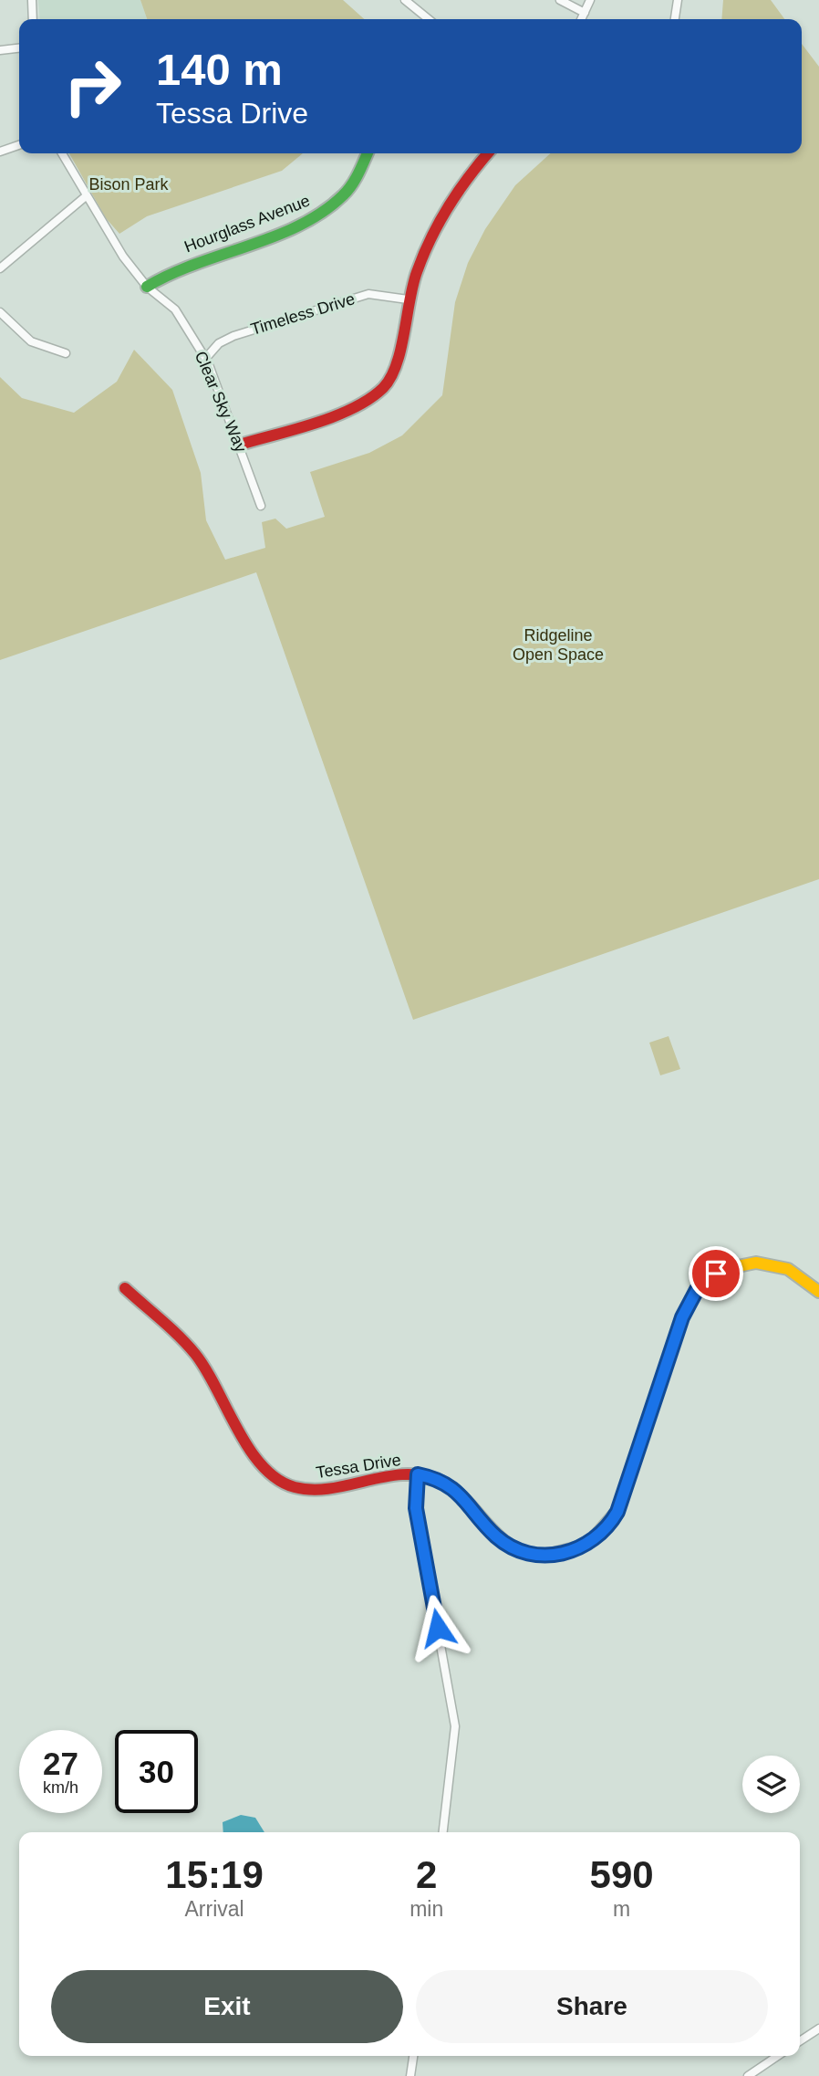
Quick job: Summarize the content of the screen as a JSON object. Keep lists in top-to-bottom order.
{
  "streets": {
    "street": [
      "Hourglass Avenue",
      "Timeless Drive",
      "Clear Sky Way",
      "Tessa Drive"
    ]
  },
  "crossings": [
    ["Hourglass Avenue", "Clear Sky Way"],
    ["Timeless Drive", "Clear Sky Way"]
  ],
  "parks": ["Bison Park", "Ridgeline Open Space"],
  "page": {
    "turn": ["140 m", "Tessa Drive"],
    "speed": "27 km/h",
    "limit": "30",
    "eta": [
      "15:19",
      "Arrival",
      "2",
      "min",
      "590",
      "m"
    ],
    "buttons": ["Exit", "Share"]
  }
}
